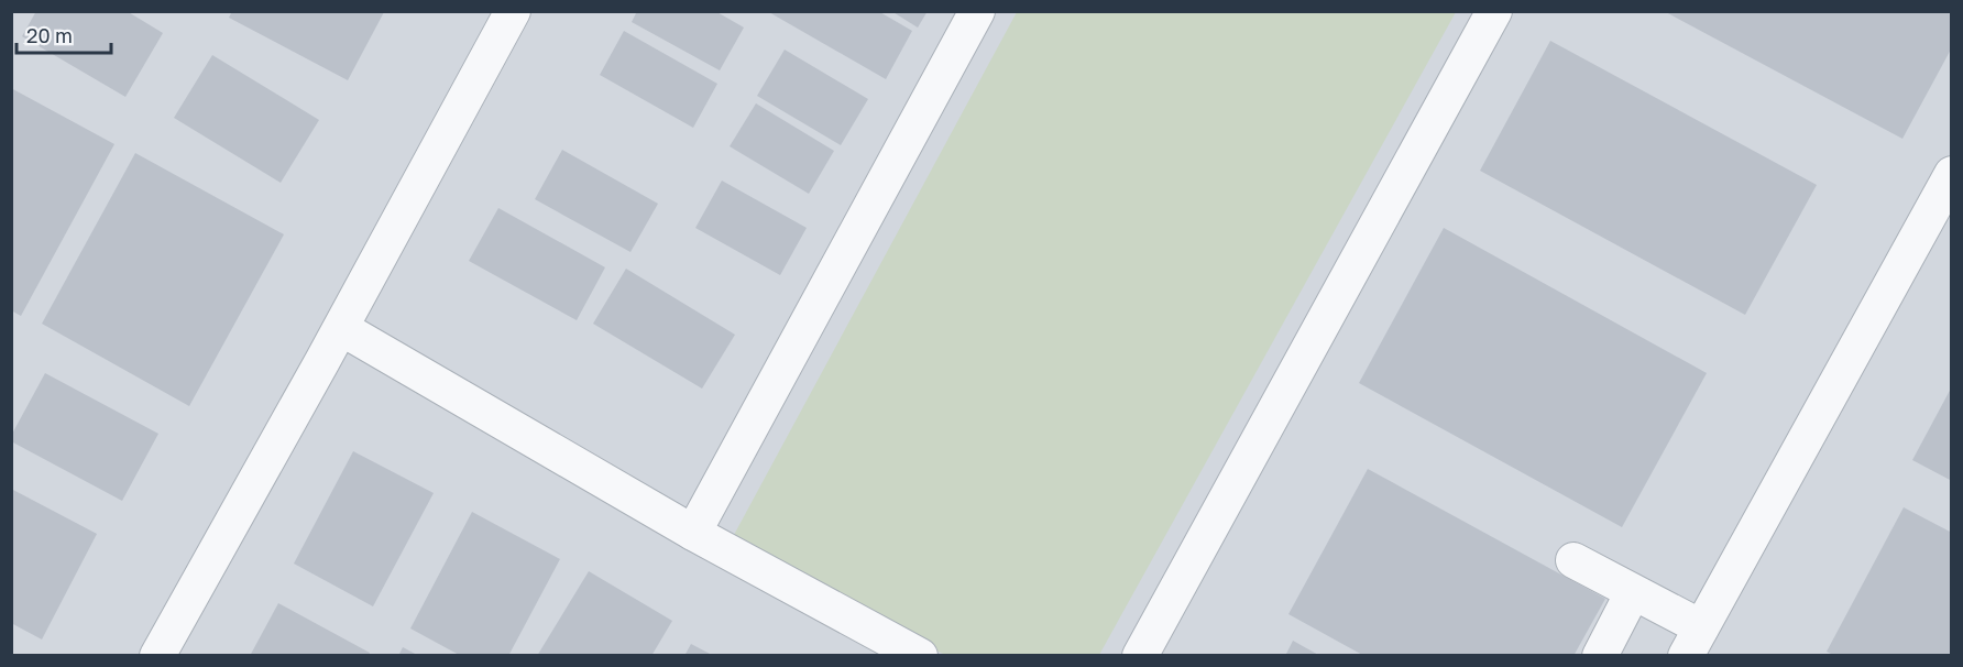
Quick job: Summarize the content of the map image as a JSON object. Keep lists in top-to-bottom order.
{
  "scale_bar": "20 m"
}
